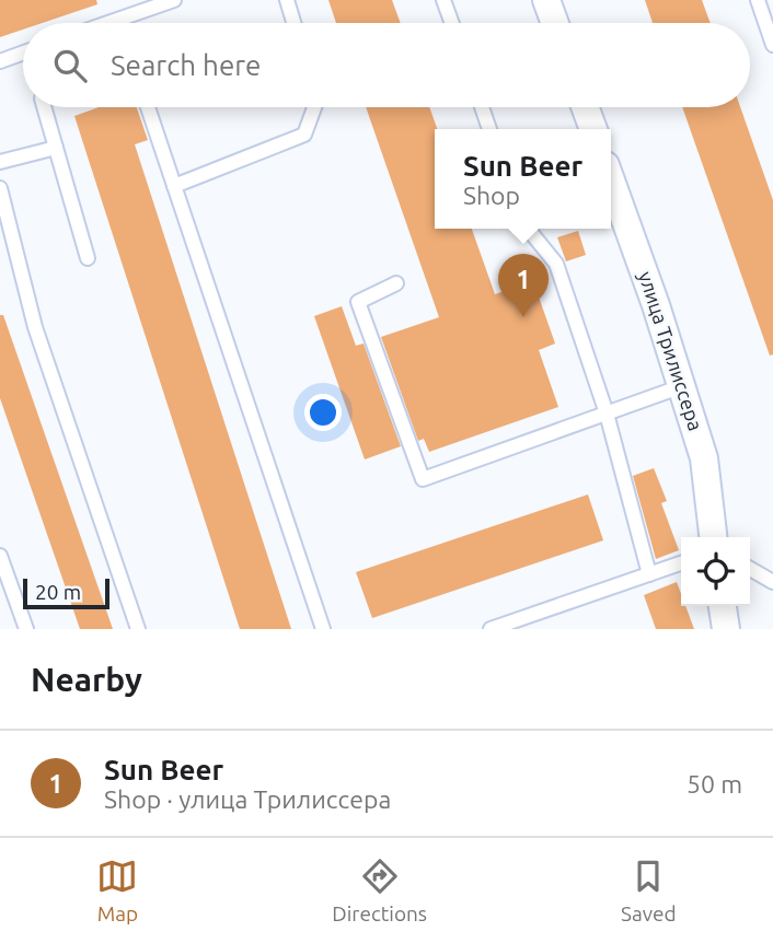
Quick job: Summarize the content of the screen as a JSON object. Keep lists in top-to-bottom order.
{
  "streets": {
    "street": ["улица Трилиссера"]
  },
  "scale_bar": "20 m",
  "page": {
    "search": "Search here",
    "popup": ["Sun Beer", "Shop"],
    "pins": "1",
    "scale": "20 m",
    "heading": "Nearby",
    "list": [
      {
        "mark": "1",
        "name": "Sun Beer",
        "note": "Shop · улица Трилиссера",
        "value": "50 m"
      }
    ],
    "nav": ["Map", "Directions", "Saved"]
  }
}
